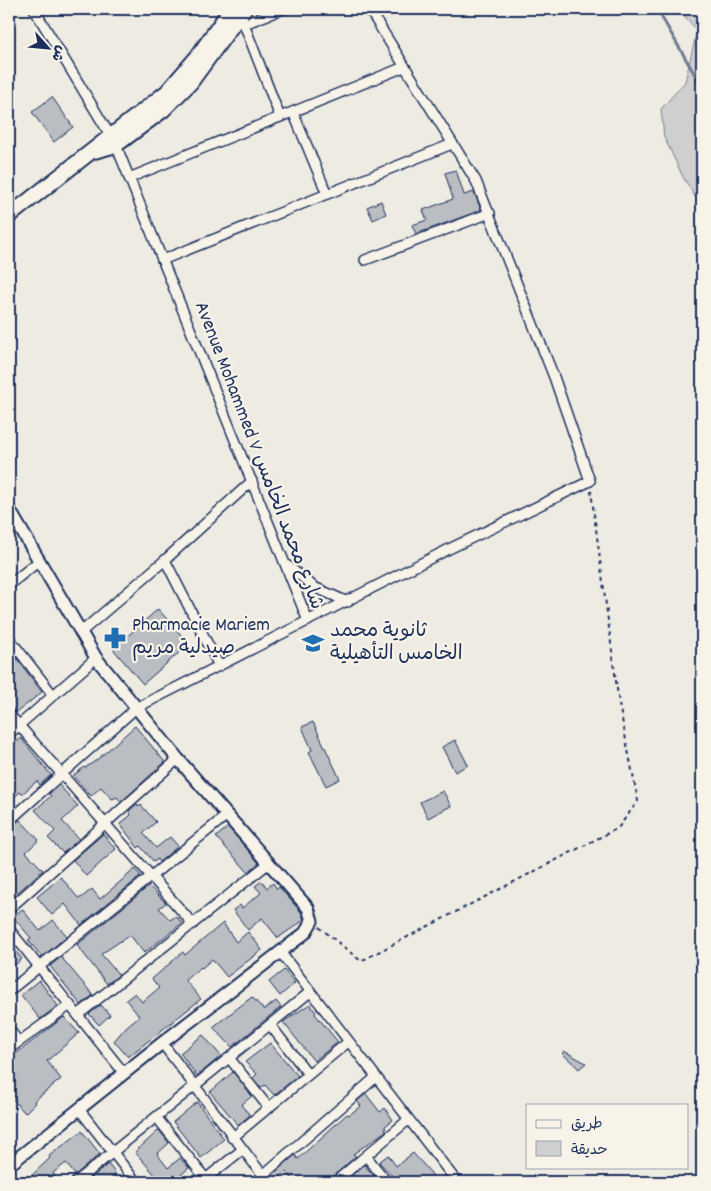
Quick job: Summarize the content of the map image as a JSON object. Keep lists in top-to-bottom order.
{
  "streets": {
    "street": ["Avenue Mohammed V شارع محمد الخامس"]
  },
  "places": {
    "pharmacy": ["Pharmacie Mariem صيدلية مريم"],
    "school or university": ["ثانوية محمد الخامس التأهيلية"]
  },
  "legend": ["طريق", "حديقة"],
  "north": "bottom right"
}
